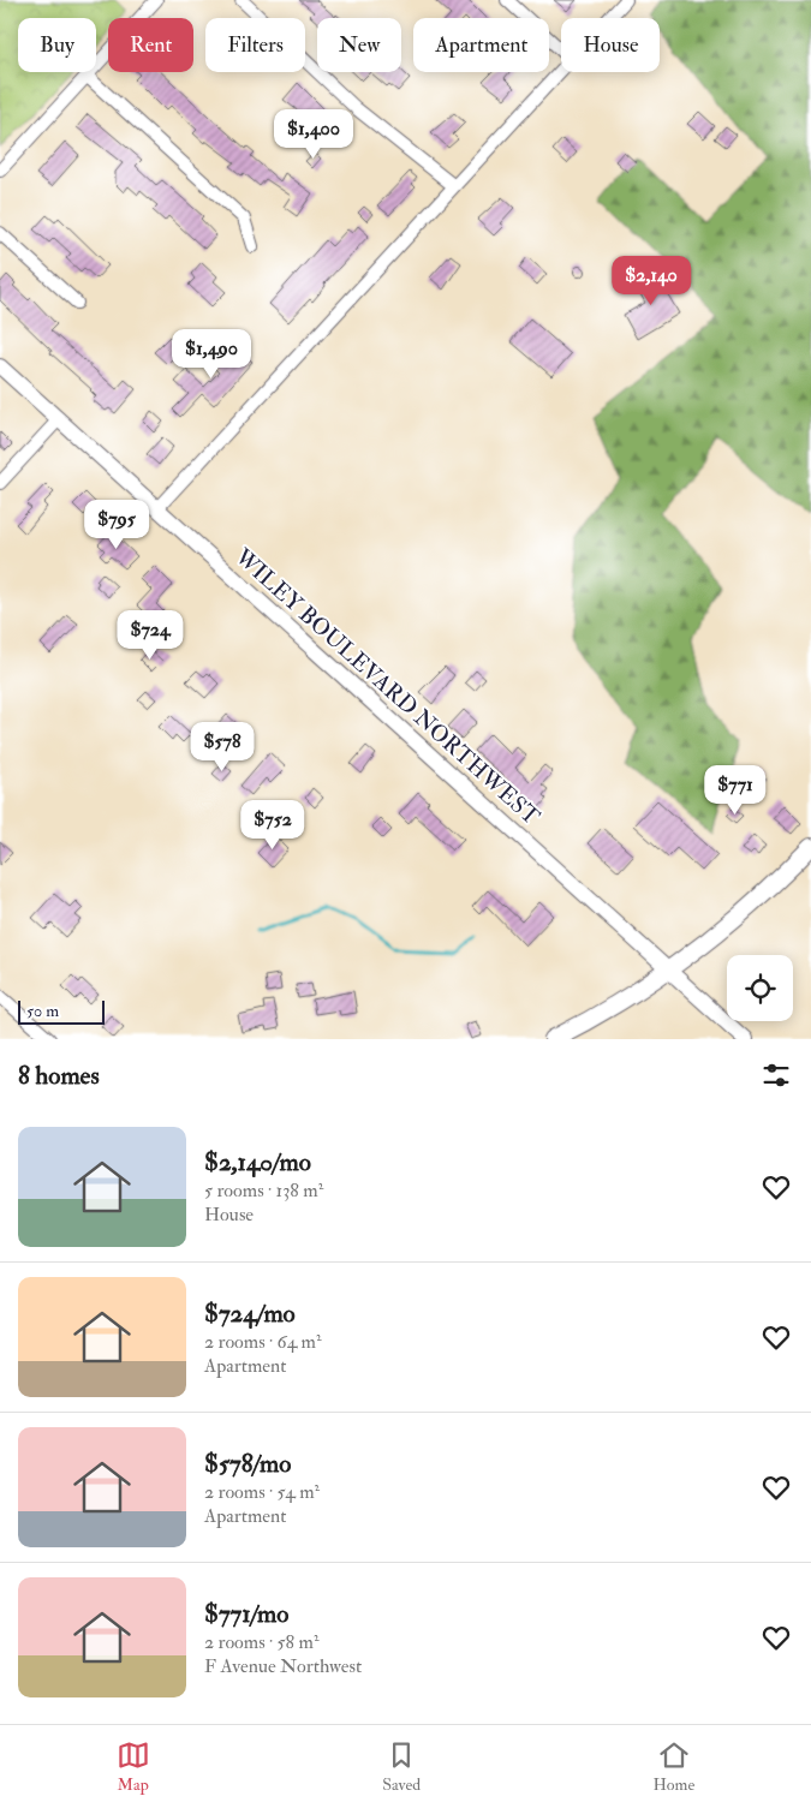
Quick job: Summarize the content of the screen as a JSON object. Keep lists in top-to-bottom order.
{
  "streets": {
    "street": ["WILEY BOULEVARD NORTHWEST"]
  },
  "scale_bar": "50 m",
  "page": {
    "chip": [
      "Buy",
      "Rent",
      "Filters",
      "New",
      "Apartment",
      "House"
    ],
    "price": [
      "$1,400",
      "$2,140",
      "$1,490",
      "$795",
      "$724",
      "$578",
      "$771",
      "$752"
    ],
    "scale": "50 m",
    "heading": "8 homes",
    "list": [
      {
        "name": "$2,140/mo",
        "note": "5 rooms · 138 m² · House"
      },
      {
        "name": "$724/mo",
        "note": "2 rooms · 64 m² · Apartment"
      },
      {
        "name": "$578/mo",
        "note": "2 rooms · 54 m² · Apartment"
      },
      {
        "name": "$771/mo",
        "note": "2 rooms · 58 m² · F Avenue Northwest"
      }
    ],
    "tabs": ["Map", "Saved", "Home"]
  }
}
